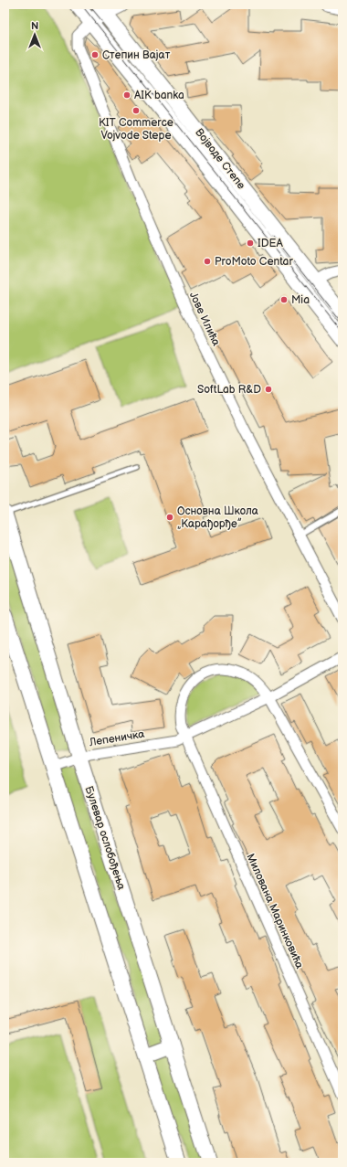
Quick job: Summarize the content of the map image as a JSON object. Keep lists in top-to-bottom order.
{
  "streets": {
    "main road": ["Војводе Степе", "Булевар ослобођења"],
    "street": ["Јове Илића", "Лепеничка", "Милована Маринковића"]
  },
  "crossings": [
    ["Војводе Степе", "Јове Илића"],
    ["Лепеничка", "Булевар ослобођења"],
    ["Лепеничка", "Милована Маринковића"]
  ],
  "places": [
    "Степин Вајат",
    "AIK banka",
    "KIT Commerce Vojvode Stepe",
    "IDEA",
    "ProMoto Centar",
    "Mia",
    "SoftLab R&D",
    "Основна Школа „Карађорђе”"
  ],
  "north": "top"
}
